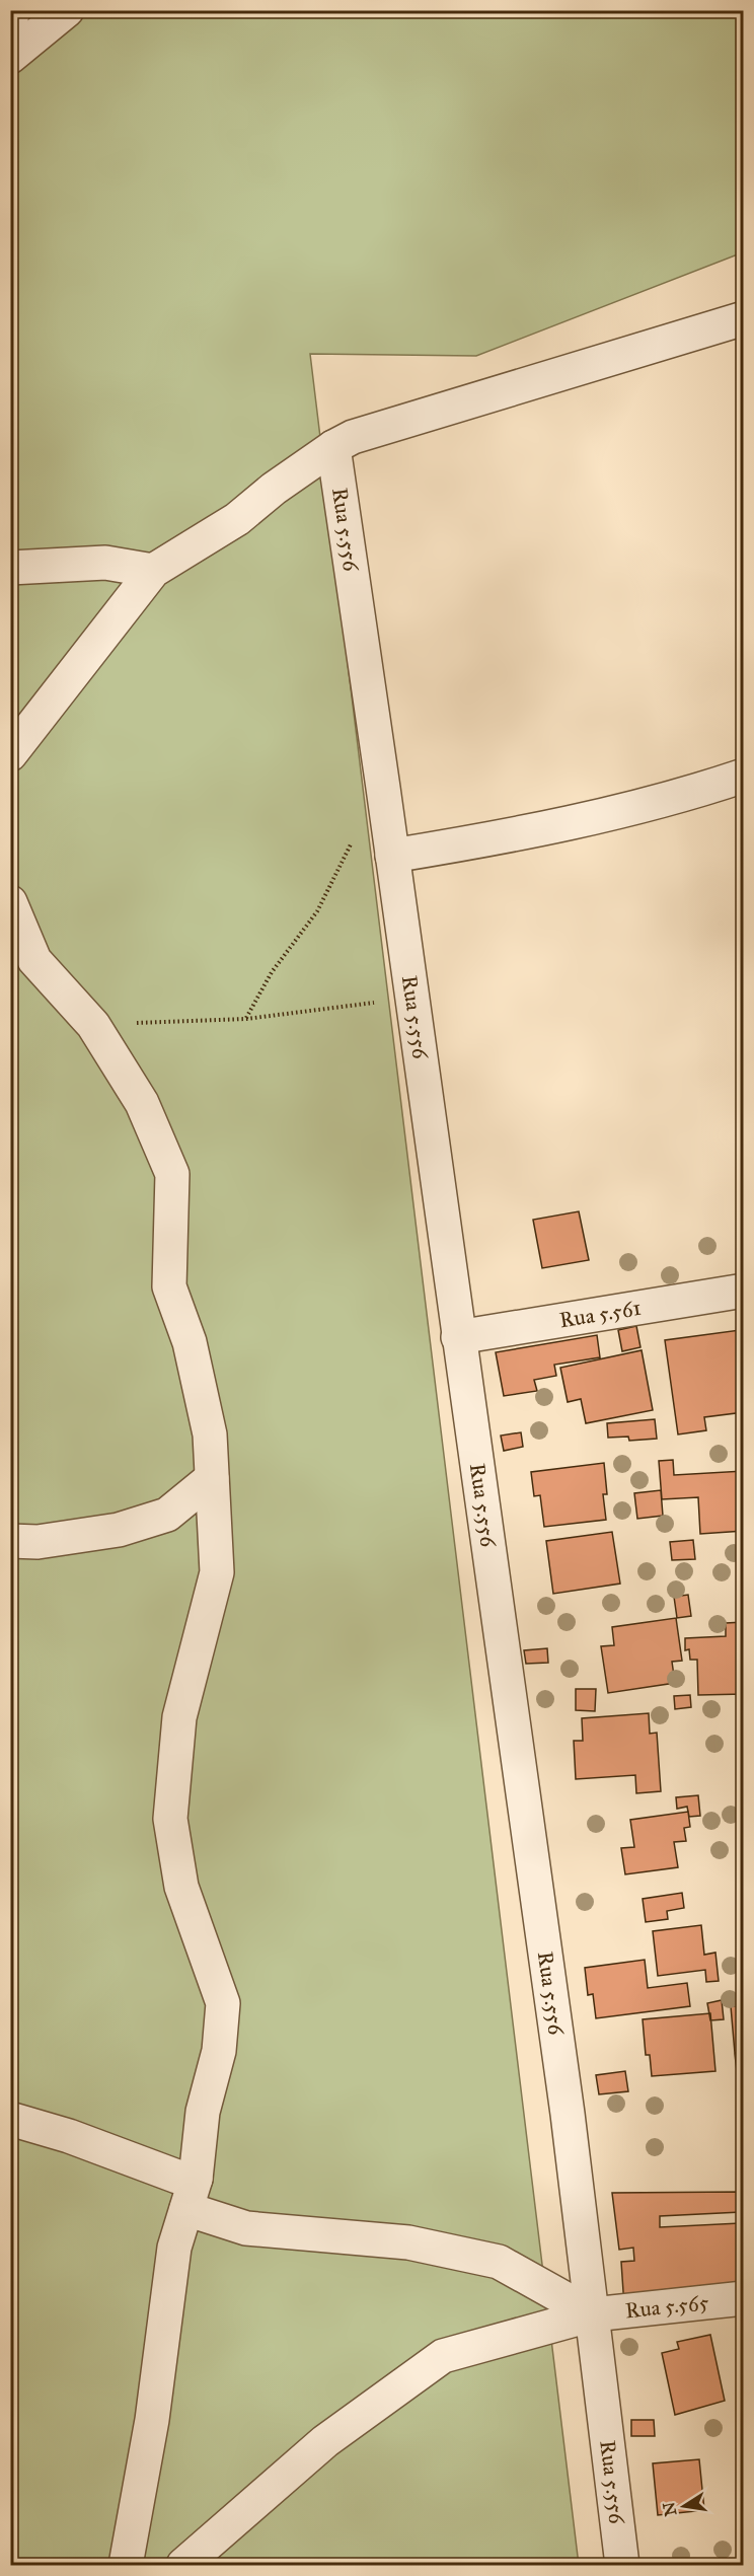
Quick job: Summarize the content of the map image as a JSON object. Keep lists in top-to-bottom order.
{
  "streets": {
    "street": ["Rua 5.556", "Rua 5.561", "Rua 5.565"]
  },
  "crossings": [
    ["Rua 5.556", "Rua 5.561"],
    ["Rua 5.556", "Rua 5.565"]
  ],
  "north": "left"
}
